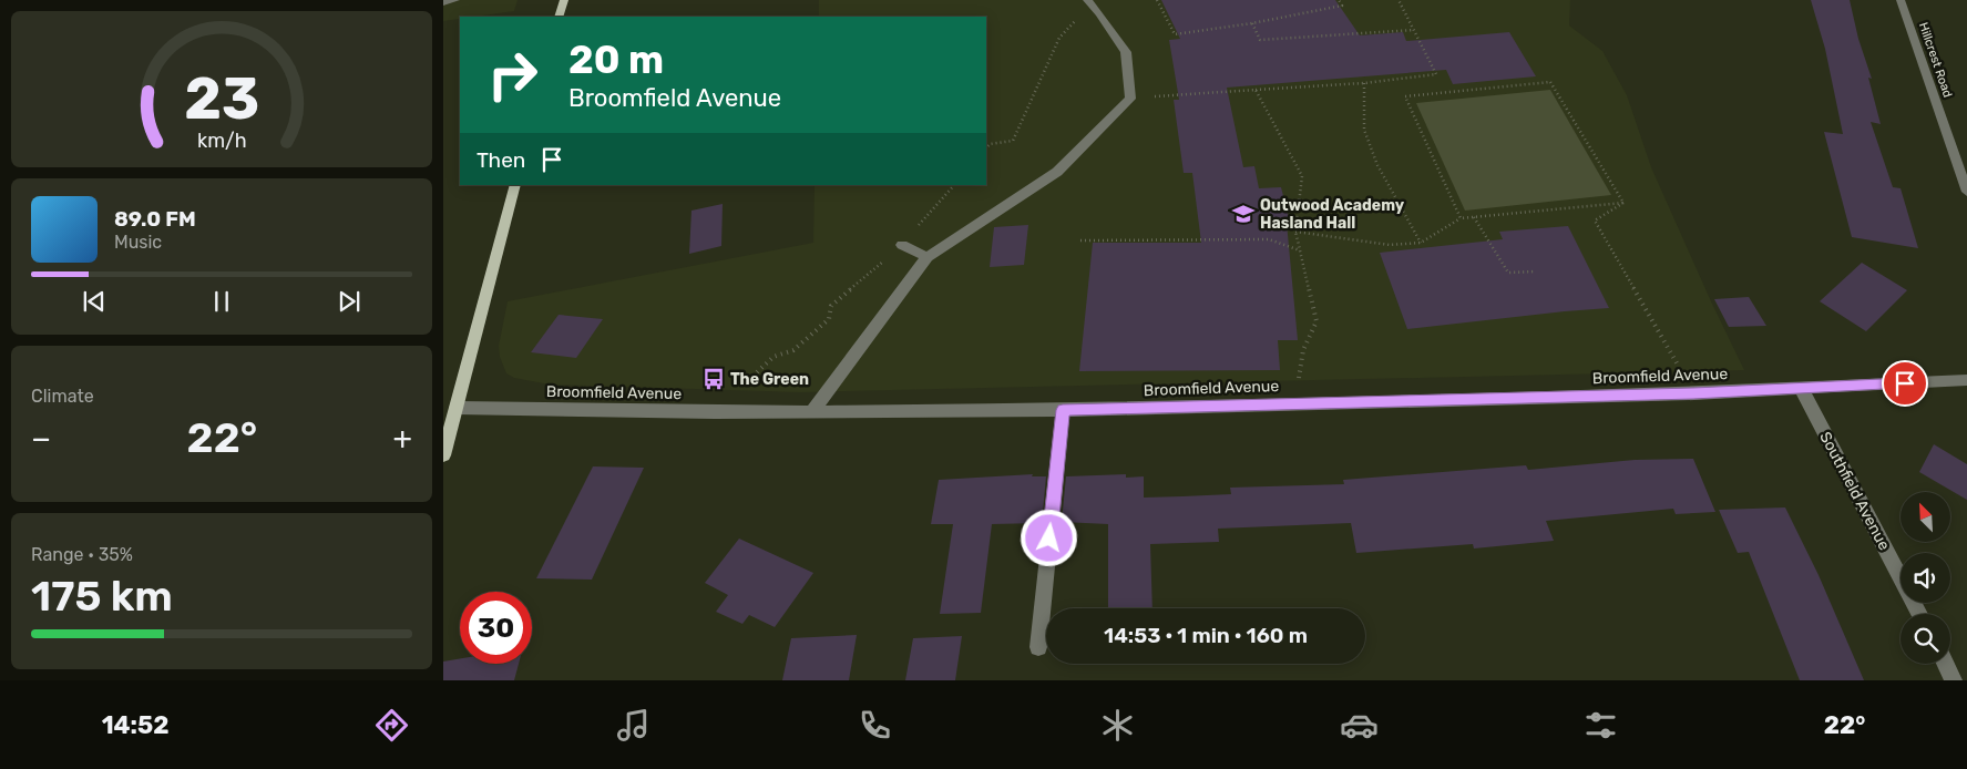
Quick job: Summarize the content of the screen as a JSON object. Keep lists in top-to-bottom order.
{
  "streets": {
    "street": ["Hillcrest Road", "Broomfield Avenue", "Southfield Avenue"]
  },
  "crossings": [
    ["Broomfield Avenue", "Southfield Avenue"]
  ],
  "places": {
    "school or university": ["Outwood Academy Hasland Hall"],
    "bus stop": ["The Green"]
  },
  "north": "top left",
  "page": {
    "turn": ["20 m", "Broomfield Avenue"],
    "then": "Then",
    "song": ["89.0 FM", "Music"],
    "tile": [
      "Climate",
      ["Range · 35%", "175 km"]
    ],
    "heat": ["−", "22°", "+"],
    "limit": "30",
    "trip": "14:53 · 1 min · 160 m",
    "tabs": ["14:52", "22°"],
    "gauge": ["23", "km/h"]
  }
}
